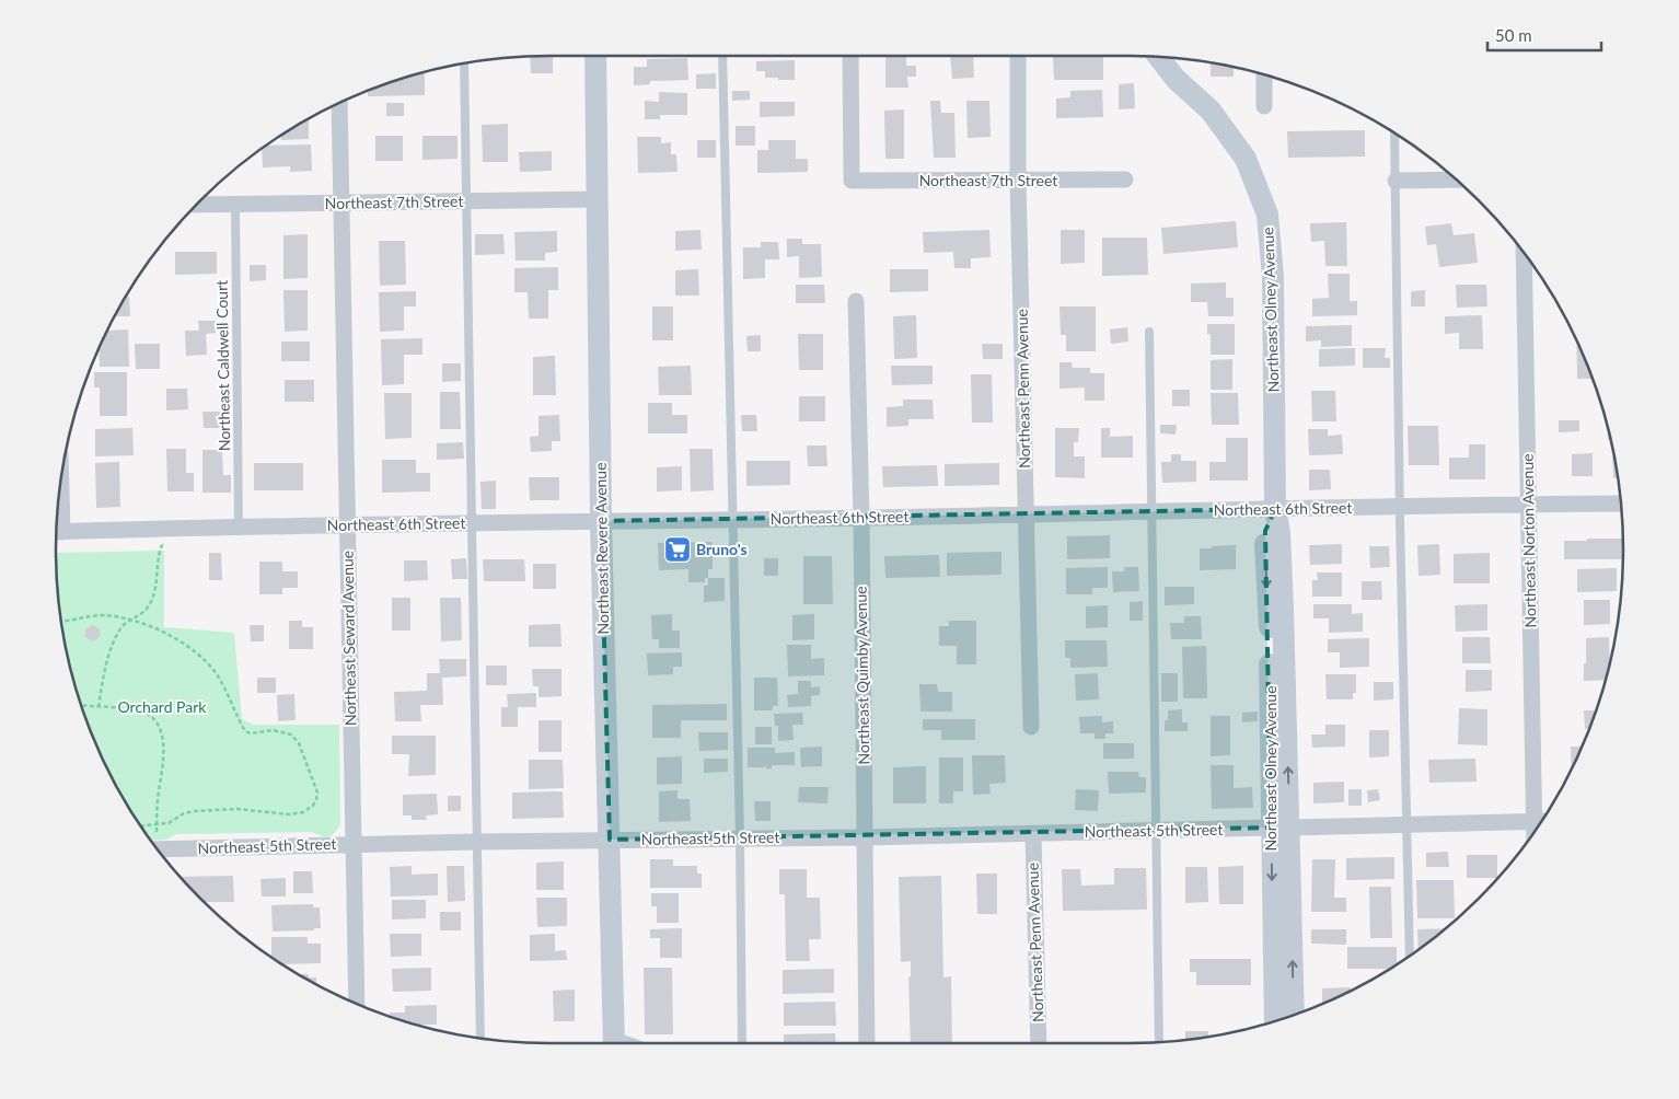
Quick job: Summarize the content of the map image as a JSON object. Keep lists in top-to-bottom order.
{
  "streets": {
    "main road": ["Northeast Olney Avenue", "Northeast Revere Avenue"],
    "street": [
      "Northeast 7th Street",
      "Northeast Penn Avenue",
      "Northeast 6th Street",
      "Northeast Norton Avenue",
      "Northeast Seward Avenue",
      "Northeast Quimby Avenue",
      "Northeast 5th Street"
    ],
    "lane": ["Northeast Caldwell Court"]
  },
  "crossings": [
    ["Northeast 7th Street", "Northeast Caldwell Court"],
    ["Northeast 7th Street", "Northeast Penn Avenue"],
    ["Northeast 7th Street", "Northeast Revere Avenue"],
    ["Northeast 7th Street", "Northeast Seward Avenue"],
    ["Northeast Olney Avenue", "Northeast 6th Street"],
    ["Northeast Olney Avenue", "Northeast 5th Street"],
    ["Northeast Caldwell Court", "Northeast 6th Street"],
    ["Northeast Penn Avenue", "Northeast 6th Street"],
    ["Northeast Penn Avenue", "Northeast 5th Street"],
    ["Northeast 6th Street", "Northeast Norton Avenue"],
    ["Northeast 6th Street", "Northeast Revere Avenue"],
    ["Northeast 6th Street", "Northeast Seward Avenue"],
    ["Northeast 6th Street", "Northeast Quimby Avenue"],
    ["Northeast Norton Avenue", "Northeast 5th Street"],
    ["Northeast Revere Avenue", "Northeast 5th Street"],
    ["Northeast Seward Avenue", "Northeast 5th Street"],
    ["Northeast Quimby Avenue", "Northeast 5th Street"]
  ],
  "parks": ["Orchard Park"],
  "places": {
    "supermarket": ["Bruno's"]
  },
  "scale_bar": "50 m"
}
